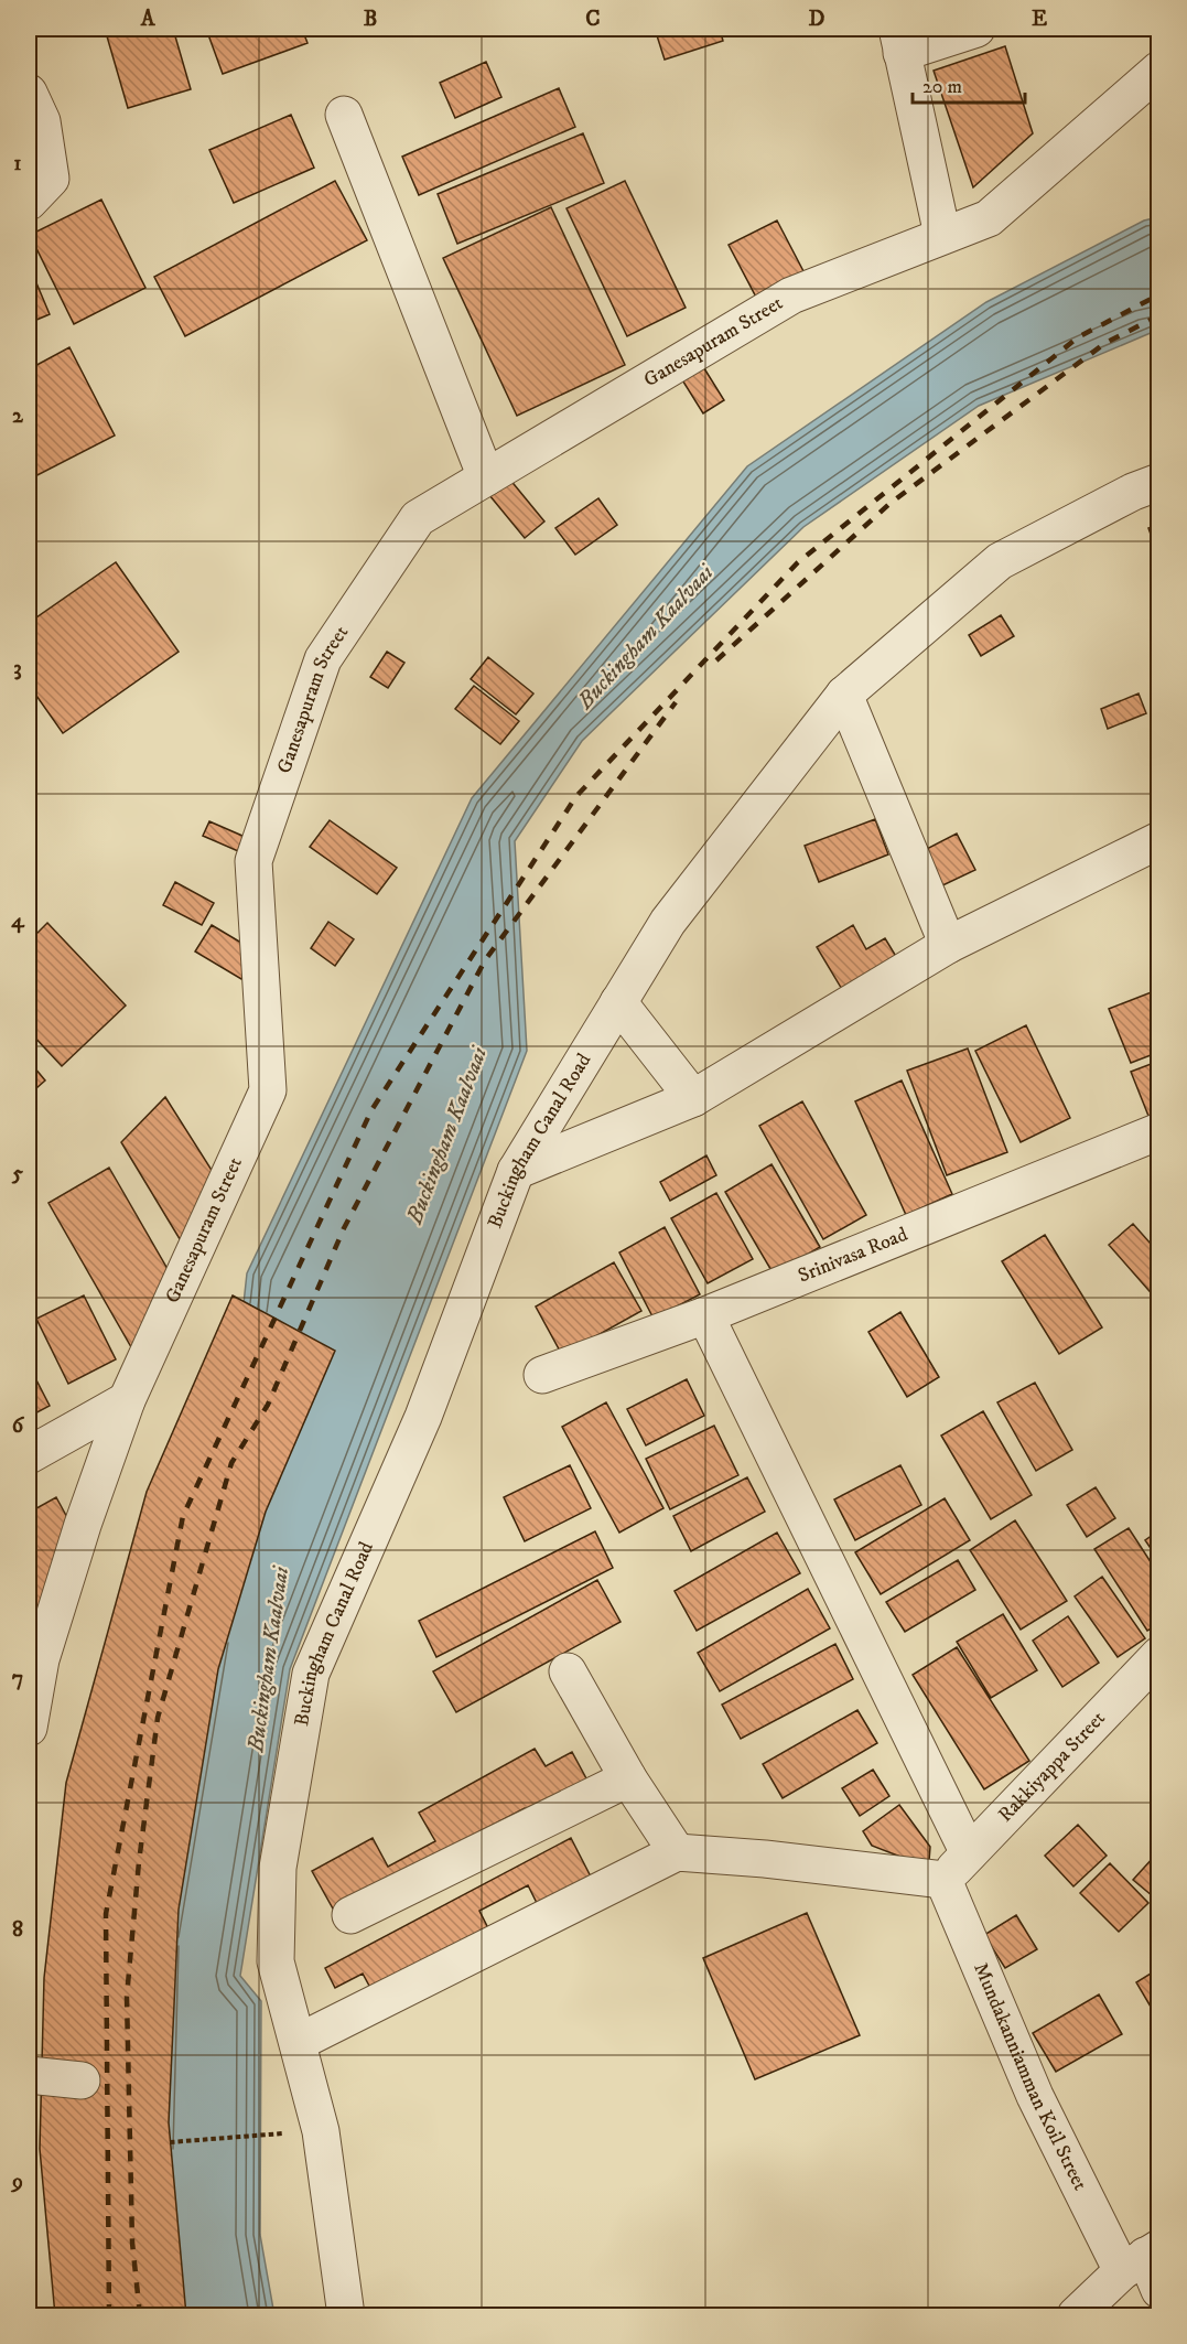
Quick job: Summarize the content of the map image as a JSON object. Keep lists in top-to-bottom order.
{
  "streets": {
    "street": [
      "Ganesapuram Street",
      "Buckingham Canal Road",
      "Srinivasa Road",
      "Rakkiyappa Street",
      "Mundakanniamman Koil Street"
    ]
  },
  "crossings": [
    ["Rakkiyappa Street", "Mundakanniamman Koil Street"]
  ],
  "water": ["Buckingham Kaalvaai"],
  "scale_bar": "20 m",
  "grid": {
    "columns": [
      "A",
      "B",
      "C",
      "D",
      "E"
    ],
    "rows": [
      "1",
      "2",
      "3",
      "4",
      "5",
      "6",
      "7",
      "8",
      "9"
    ]
  }
}
